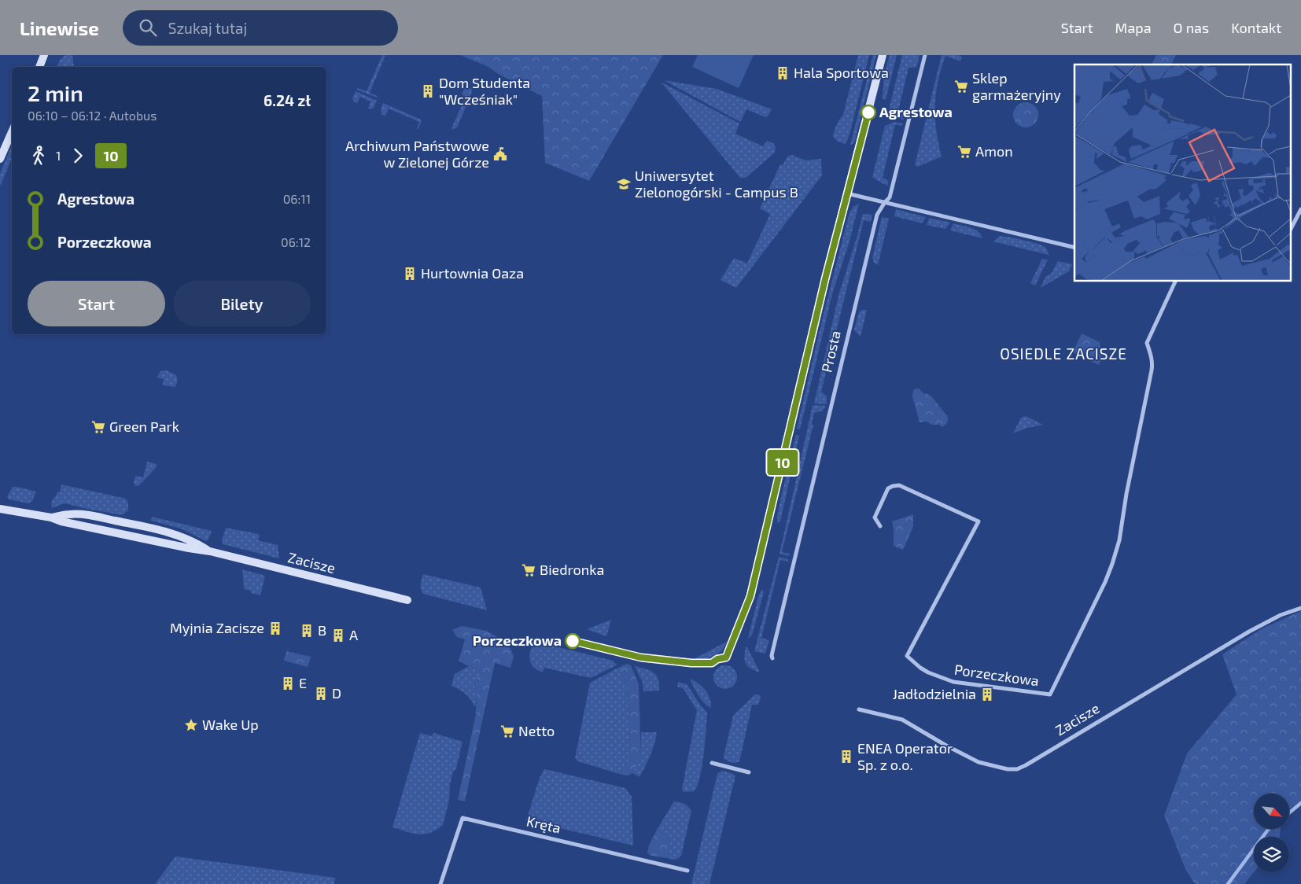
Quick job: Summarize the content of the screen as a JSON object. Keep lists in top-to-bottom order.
{
  "streets": {
    "street": [
      "Prosta",
      "Zacisze",
      "Porzeczkowa",
      "Kręta"
    ]
  },
  "districts": ["OSIEDLE ZACISZE"],
  "places": {
    "building": [
      "Hala Sportowa",
      "Dom Studenta \"Wcześniak\"",
      "Hurtownia Oaza",
      "Myjnia Zacisze",
      "B",
      "A",
      "E",
      "D",
      "Jadłodzielnia",
      "ENEA Operator Sp. z o.o."
    ],
    "supermarket": [
      "Sklep garmażeryjny",
      "Amon",
      "Green Park",
      "Biedronka",
      "Netto"
    ],
    "other": ["Agrestowa", "Porzeczkowa"],
    "public building": ["Archiwum Państwowe w Zielonej Górze"],
    "school or university": ["Uniwersytet Zielonogórski - Campus B"],
    "place": ["Wake Up"]
  },
  "lines": ["bus line 10"],
  "north": "bottom right",
  "page": {
    "header": "Linewise",
    "search": "Szukaj tutaj",
    "nav": [
      "Start",
      "Mapa",
      "O nas",
      "Kontakt"
    ],
    "on_map": "10",
    "heading": ["2 min", "06:10 – 06:12 · Autobus", "6.24 zł"],
    "legs": ["1", "10"],
    "list": [
      {
        "name": "Agrestowa",
        "value": "06:11"
      },
      {
        "name": "Porzeczkowa",
        "value": "06:12"
      }
    ],
    "buttons": ["Start", "Bilety"]
  }
}
